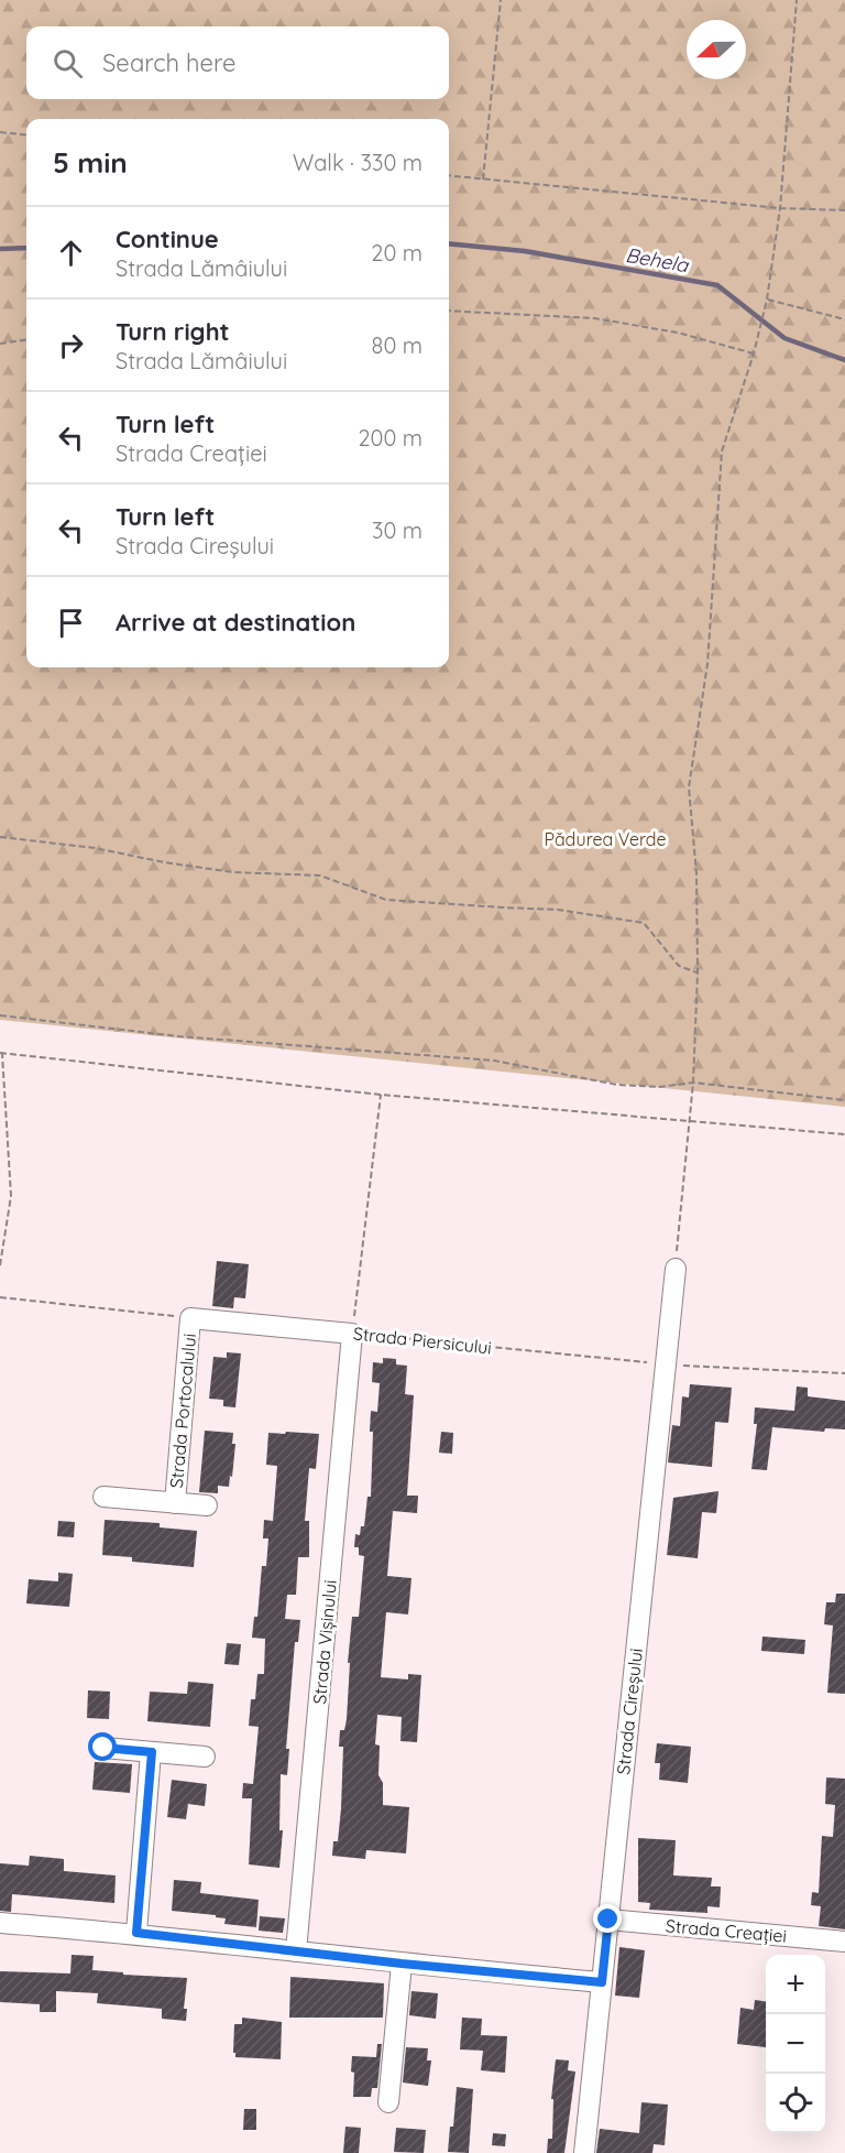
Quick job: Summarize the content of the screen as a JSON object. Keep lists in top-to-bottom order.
{
  "streets": {
    "street": [
      "Strada Piersicului",
      "Strada Portocalului",
      "Strada Vișinului",
      "Strada Cireșului",
      "Strada Creației"
    ]
  },
  "crossings": [
    ["Strada Piersicului", "Strada Portocalului"],
    ["Strada Piersicului", "Strada Vișinului"],
    ["Strada Piersicului", "Strada Cireșului"],
    ["Strada Cireșului", "Strada Creației"]
  ],
  "water": ["Behela"],
  "parks": ["Pădurea Verde"],
  "north": "left",
  "page": {
    "search": "Search here",
    "heading": ["5 min", "Walk · 330 m"],
    "list": [
      ["Continue", "Strada Lămâiului", "20 m"],
      ["Turn right", "Strada Lămâiului", "80 m"],
      ["Turn left", "Strada Creației", "200 m"],
      ["Turn left", "Strada Cireșului", "30 m"],
      "Arrive at destination"
    ],
    "map_buttons": ["+", "−"]
  }
}
